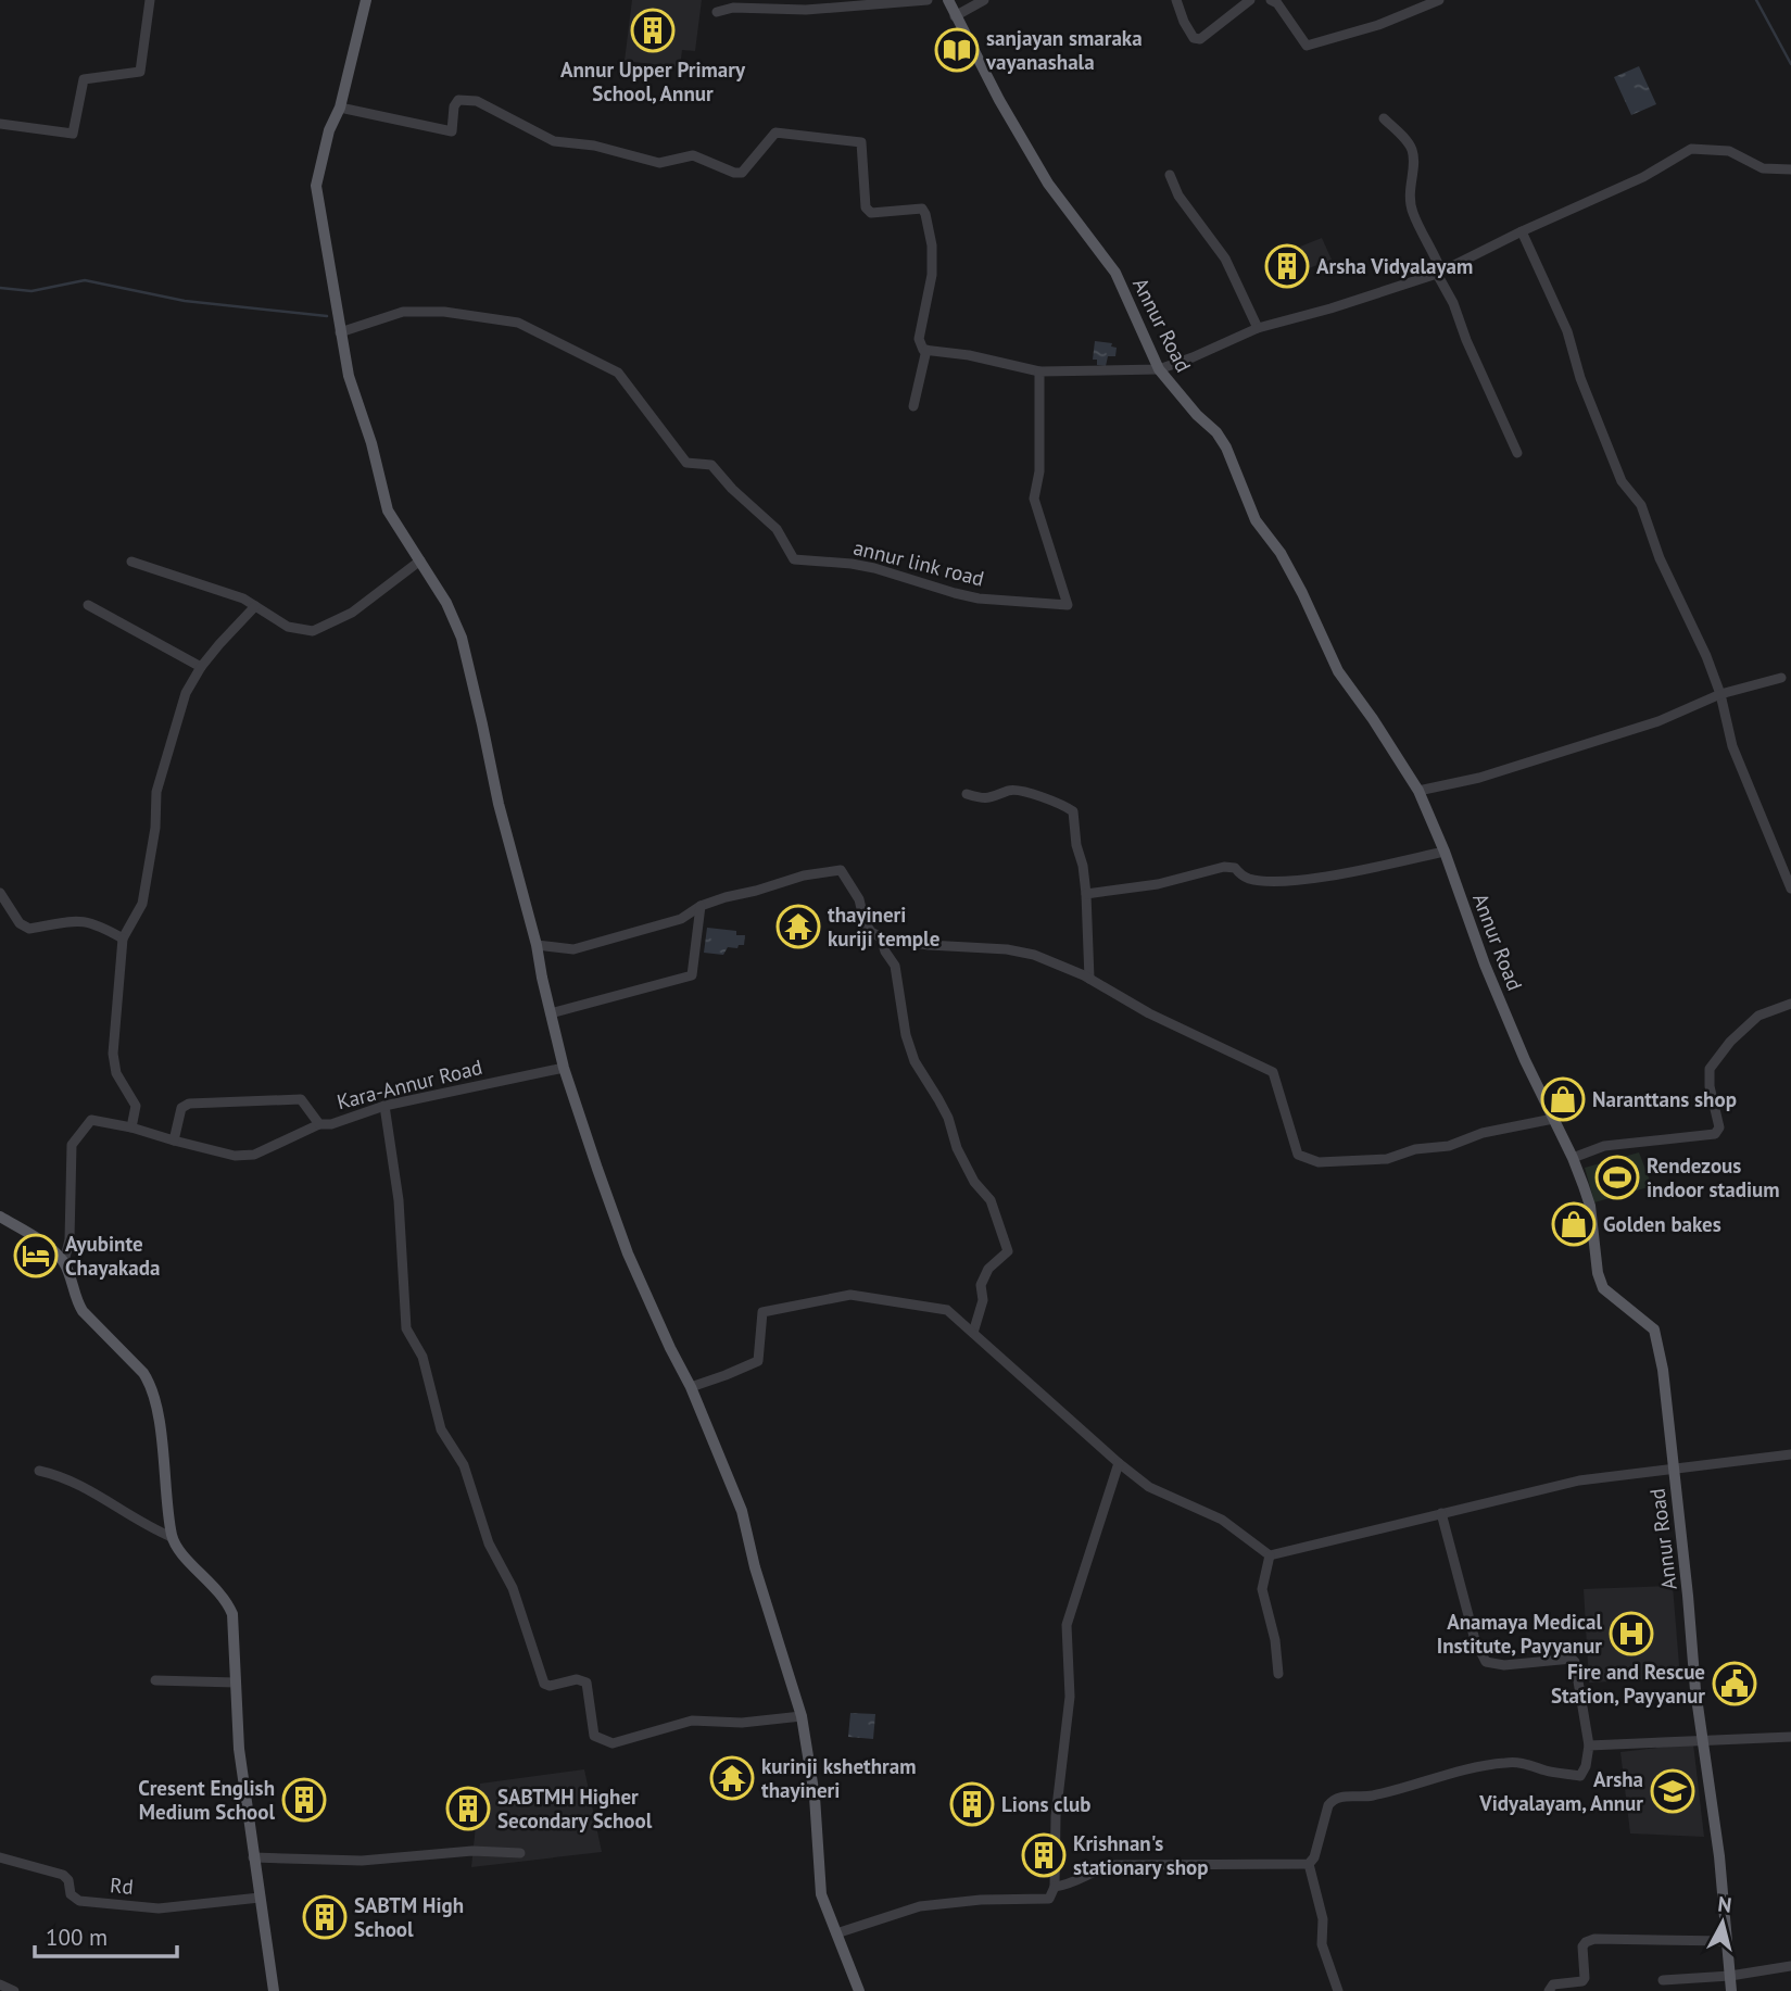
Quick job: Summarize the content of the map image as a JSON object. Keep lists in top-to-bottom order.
{
  "streets": {
    "main road": ["Annur Road"],
    "street": ["annur link road", "Kara-Annur Road", "Rd"]
  },
  "places": {
    "building": [
      "Annur Upper Primary School, Annur",
      "Arsha Vidyalayam",
      "Cresent English Medium School",
      "Lions club",
      "SABTMH Higher Secondary School",
      "Krishnan's stationary shop",
      "SABTM High School"
    ],
    "library": ["sanjayan smaraka vayanashala"],
    "temple": ["thayineri kuriji temple", "kurinji kshethram thayineri"],
    "shop": ["Naranttans shop", "Golden bakes"],
    "sports": ["Rendezous indoor stadium"],
    "hotel": ["Ayubinte Chayakada"],
    "hospital": ["Anamaya Medical Institute, Payyanur"],
    "public building": ["Fire and Rescue Station, Payyanur"],
    "school or university": ["Arsha Vidyalayam, Annur"]
  },
  "scale_bar": "100 m",
  "north": "top"
}
